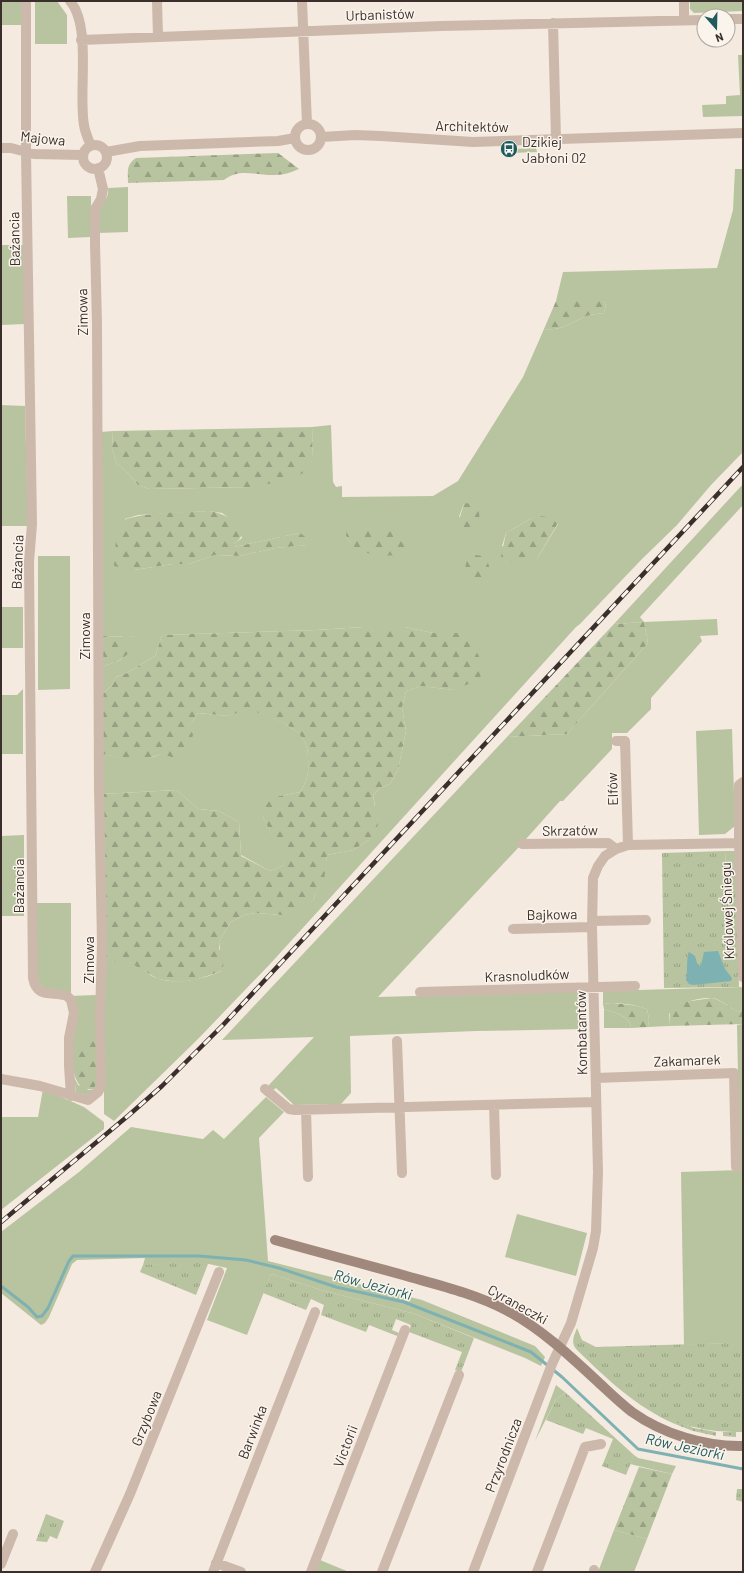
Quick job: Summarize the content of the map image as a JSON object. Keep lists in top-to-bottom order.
{
  "streets": {
    "street": [
      "Urbanistów",
      "Architektów",
      "Majowa",
      "Bażancia",
      "Zimowa",
      "Elfów",
      "Skrzatów",
      "Królowej Śniegu",
      "Bajkowa",
      "Krasnoludków",
      "Kombatantów",
      "Zakamarek",
      "Cyraneczki",
      "Grzybowa",
      "Barwinka",
      "Victorii",
      "Przyrodnicza"
    ]
  },
  "crossings": [
    ["Majowa", "Bażancia"],
    ["Majowa", "Zimowa"],
    ["Bażancia", "Zimowa"],
    ["Elfów", "Kombatantów"],
    ["Skrzatów", "Kombatantów"],
    ["Królowej Śniegu", "Kombatantów"],
    ["Bajkowa", "Kombatantów"],
    ["Krasnoludków", "Kombatantów"],
    ["Kombatantów", "Zakamarek"],
    ["Kombatantów", "Cyraneczki"],
    ["Kombatantów", "Przyrodnicza"],
    ["Cyraneczki", "Przyrodnicza"]
  ],
  "water": ["Rów Jeziorki"],
  "places": {
    "bus stop": ["Dzikiej Jabłoni 02"]
  },
  "north": "bottom"
}
